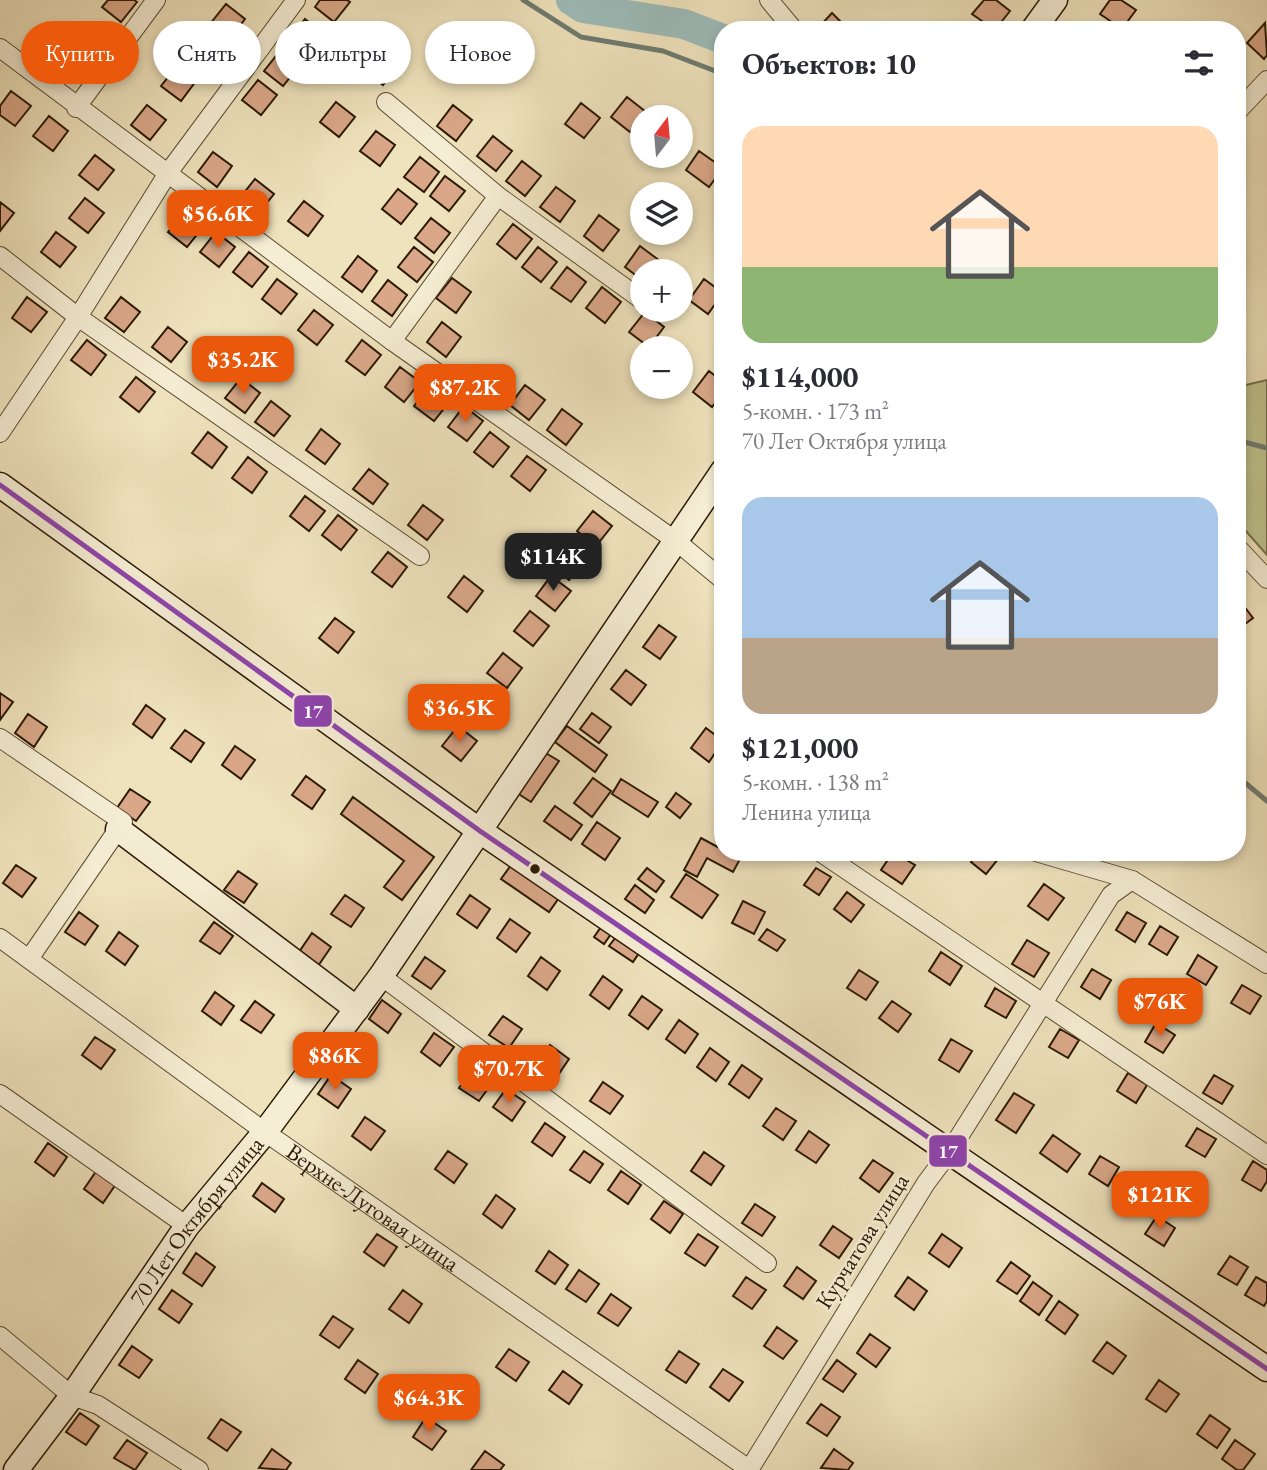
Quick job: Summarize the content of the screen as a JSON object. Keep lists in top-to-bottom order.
{
  "streets": {
    "street": ["Верхне-Луговая улица", "70 Лет Октября улица", "Курчатова улица"]
  },
  "crossings": [
    ["Верхне-Луговая улица", "70 Лет Октября улица"],
    ["Верхне-Луговая улица", "Курчатова улица"]
  ],
  "lines": ["transit line 17"],
  "north": "top",
  "page": {
    "chip": [
      "Купить",
      "Снять",
      "Фильтры",
      "Новое"
    ],
    "heading": "Объектов: 10",
    "map_buttons": ["+", "−"],
    "list": [
      {
        "name": "$114,000",
        "note": "5-комн. · 173 m² · 70 Лет Октября улица"
      },
      {
        "name": "$121,000",
        "note": "5-комн. · 138 m² · Ленина улица"
      }
    ],
    "price": [
      "$56.6K",
      "$35.2K",
      "$87.2K",
      "$114K",
      "$36.5K",
      "$76K",
      "$86K",
      "$70.7K",
      "$121K",
      "$64.3K"
    ]
  }
}
